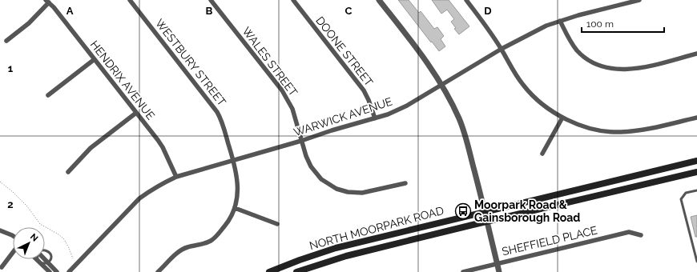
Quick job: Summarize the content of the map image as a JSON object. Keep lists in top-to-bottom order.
{
  "streets": {
    "main road": ["NORTH MOORPARK ROAD"],
    "street": [
      "DOONE STREET",
      "WALES STREET",
      "WESTBURY STREET",
      "HENDRIX AVENUE",
      "WARWICK AVENUE",
      "SHEFFIELD PLACE"
    ]
  },
  "crossings": [
    ["DOONE STREET", "WARWICK AVENUE"],
    ["WALES STREET", "WARWICK AVENUE"],
    ["WESTBURY STREET", "WARWICK AVENUE"],
    ["HENDRIX AVENUE", "WARWICK AVENUE"]
  ],
  "places": {
    "bus stop": ["Moorpark Road & Gainsborough Road"]
  },
  "scale_bar": "100 m",
  "north": "top right",
  "grid": {
    "columns": [
      "A",
      "B",
      "C",
      "D"
    ],
    "rows": ["1", "2"]
  }
}
